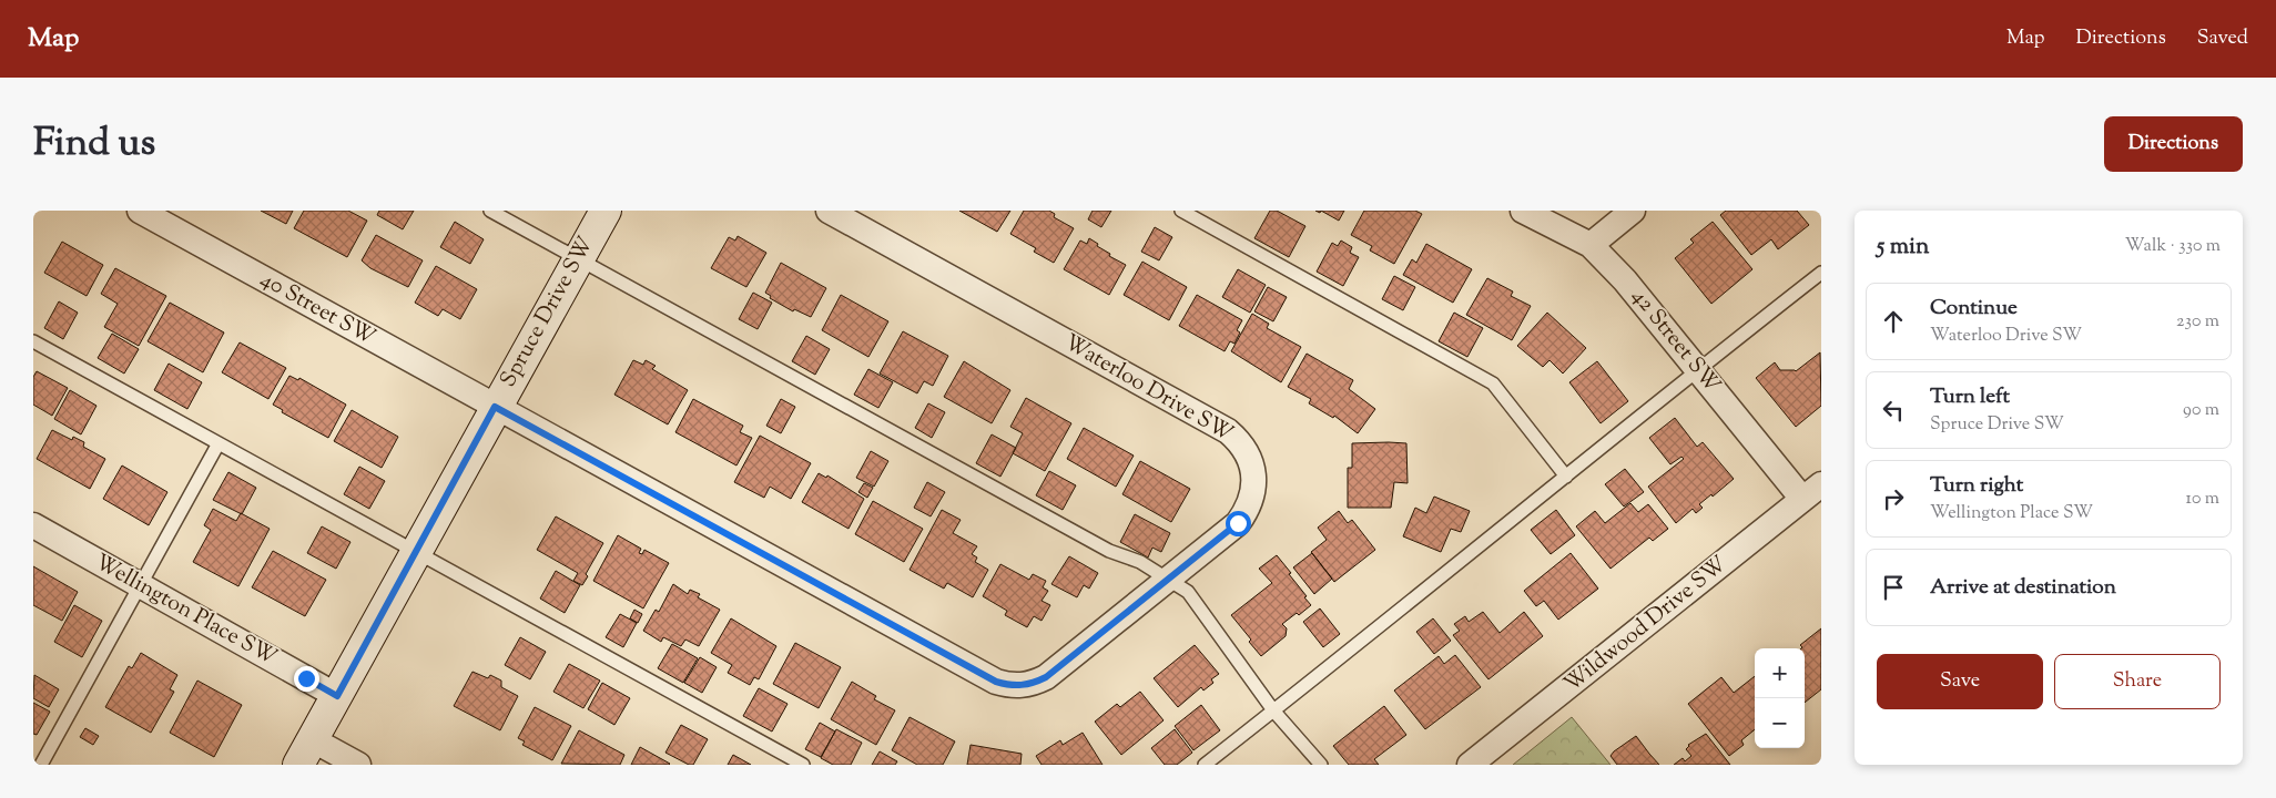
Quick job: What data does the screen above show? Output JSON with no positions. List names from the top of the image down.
{
  "streets": {
    "street": [
      "40 Street SW",
      "Spruce Drive SW",
      "42 Street SW",
      "Waterloo Drive SW",
      "Wellington Place SW",
      "Wildwood Drive SW"
    ]
  },
  "crossings": [
    ["40 Street SW", "Spruce Drive SW"],
    ["40 Street SW", "Waterloo Drive SW"],
    ["Spruce Drive SW", "Waterloo Drive SW"],
    ["Spruce Drive SW", "Wellington Place SW"],
    ["42 Street SW", "Wildwood Drive SW"]
  ],
  "page": {
    "header": "Map",
    "nav": ["Map", "Directions", "Saved"],
    "title": "Find us",
    "buttons": [
      "Directions",
      ["Save", "Share"]
    ],
    "heading": ["5 min", "Walk · 330 m"],
    "list": [
      ["Continue", "Waterloo Drive SW", "230 m"],
      ["Turn left", "Spruce Drive SW", "90 m"],
      ["Turn right", "Wellington Place SW", "10 m"],
      "Arrive at destination"
    ],
    "map_buttons": ["+", "−"]
  }
}
